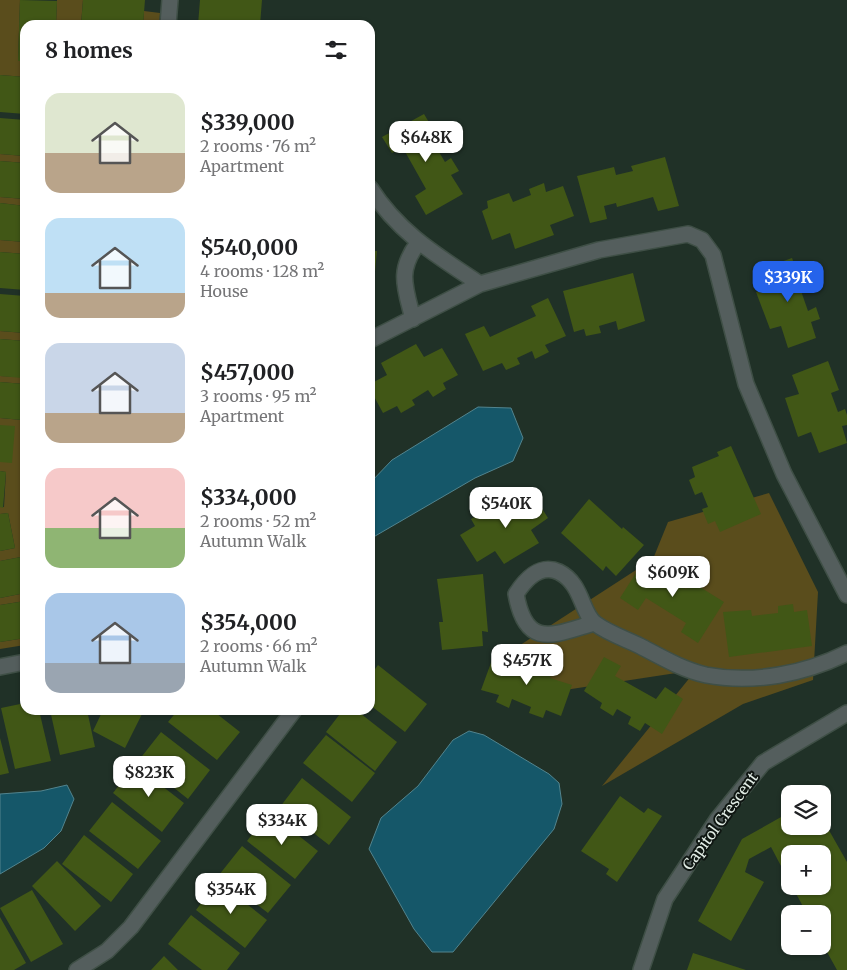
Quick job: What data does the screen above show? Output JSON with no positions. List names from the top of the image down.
{
  "streets": {
    "street": ["Capitol Crescent"]
  },
  "page": {
    "heading": "8 homes",
    "list": [
      {
        "name": "$339,000",
        "note": "2 rooms · 76 m² · Apartment"
      },
      {
        "name": "$540,000",
        "note": "4 rooms · 128 m² · House"
      },
      {
        "name": "$457,000",
        "note": "3 rooms · 95 m² · Apartment"
      },
      {
        "name": "$334,000",
        "note": "2 rooms · 52 m² · Autumn Walk"
      },
      {
        "name": "$354,000",
        "note": "2 rooms · 66 m² · Autumn Walk"
      }
    ],
    "price": [
      "$648K",
      "$339K",
      "$540K",
      "$609K",
      "$457K",
      "$823K",
      "$334K",
      "$354K"
    ],
    "map_buttons": ["+", "−"]
  }
}
